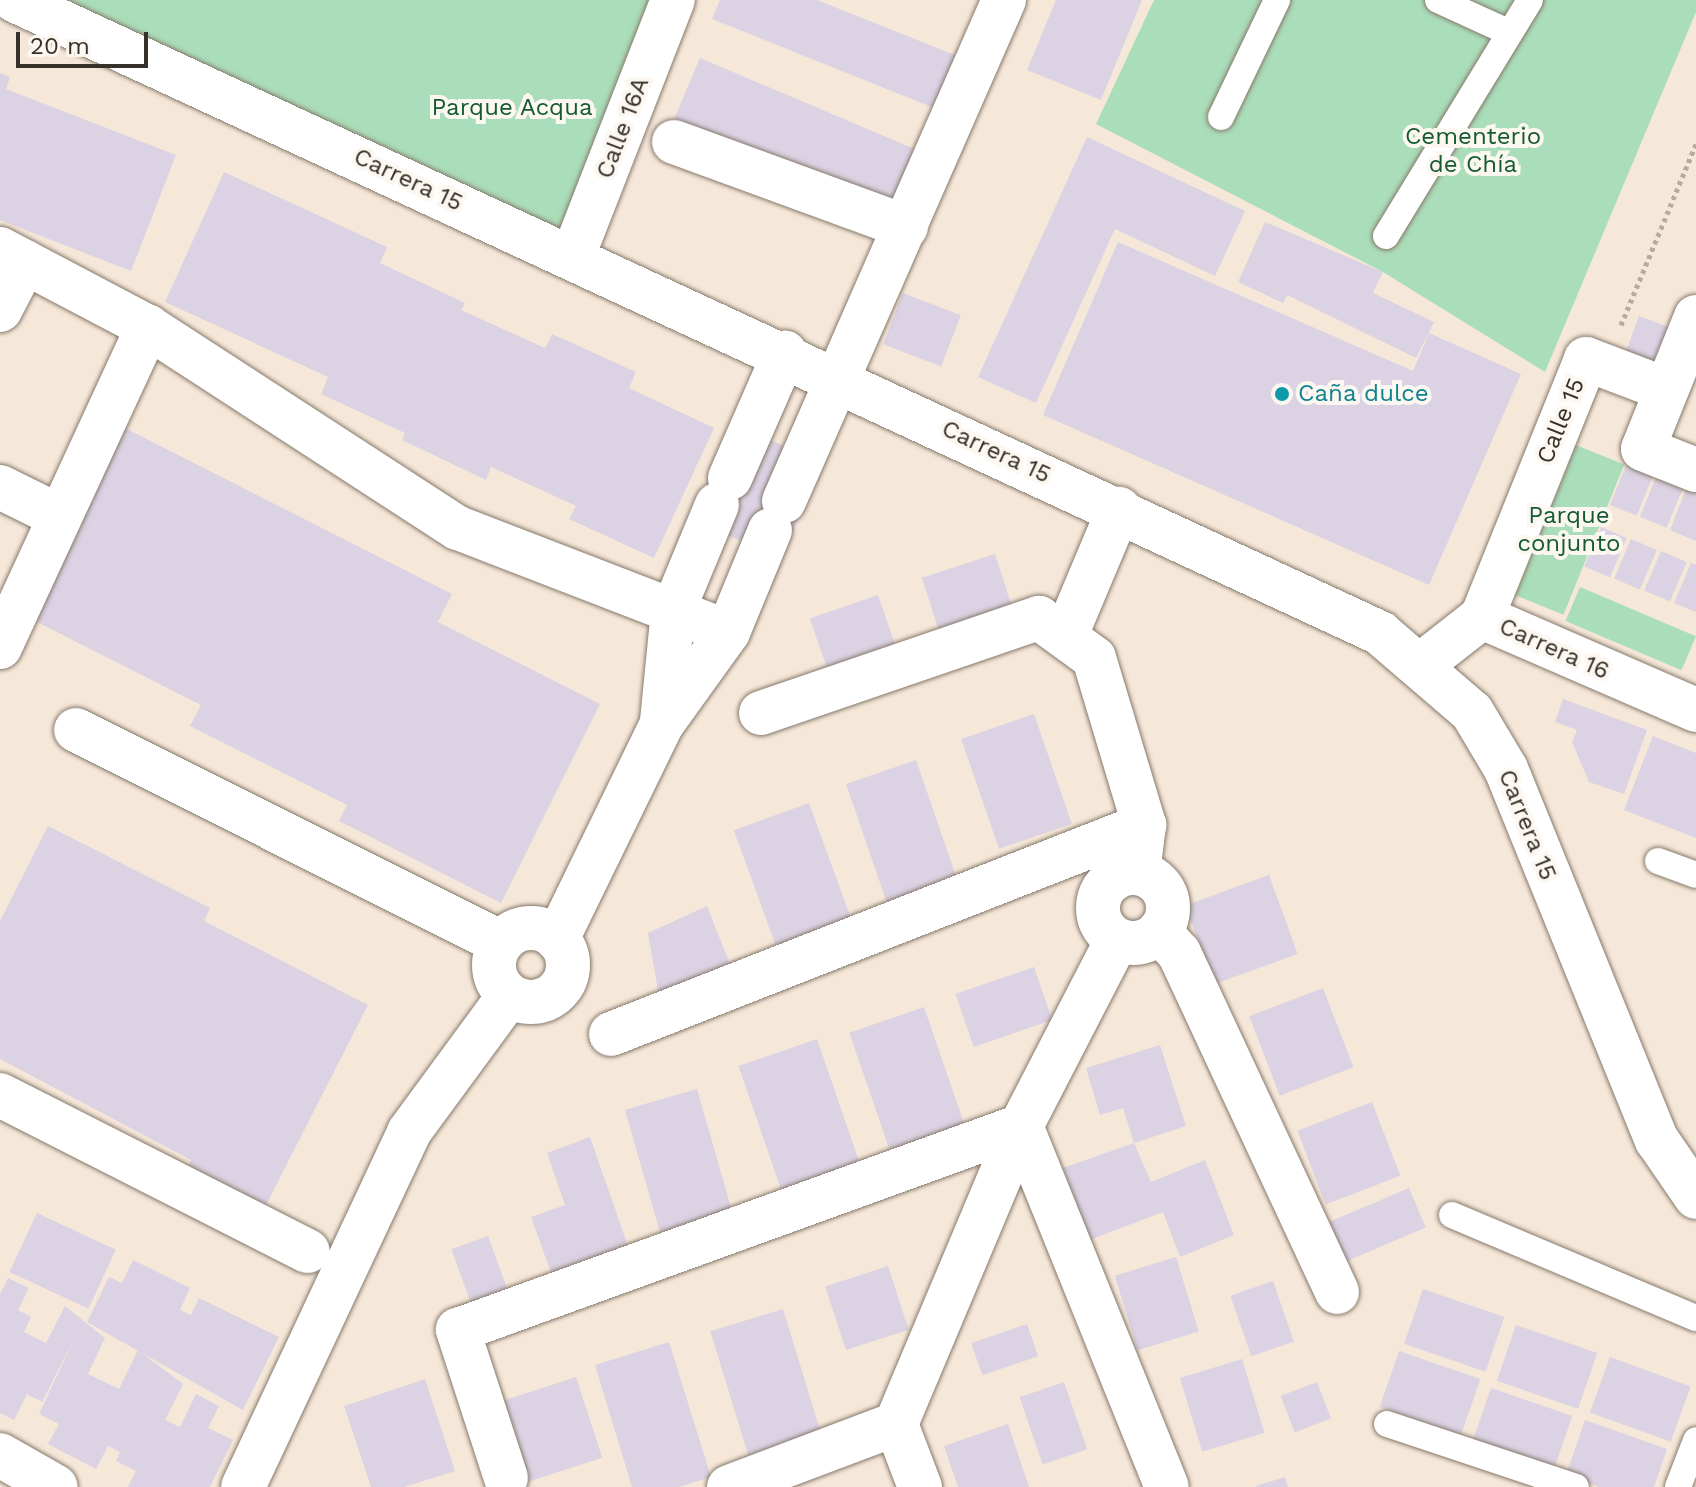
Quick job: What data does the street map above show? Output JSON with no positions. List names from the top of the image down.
{
  "streets": {
    "street": [
      "Calle 16A",
      "Carrera 15",
      "Calle 15",
      "Carrera 16"
    ]
  },
  "crossings": [
    ["Calle 16A", "Carrera 15"],
    ["Carrera 15", "Carrera 16"],
    ["Calle 15", "Carrera 16"]
  ],
  "parks": ["Parque Acqua", "Cementerio de Chía", "Parque conjunto"],
  "places": ["Caña dulce"],
  "scale_bar": "20 m"
}
